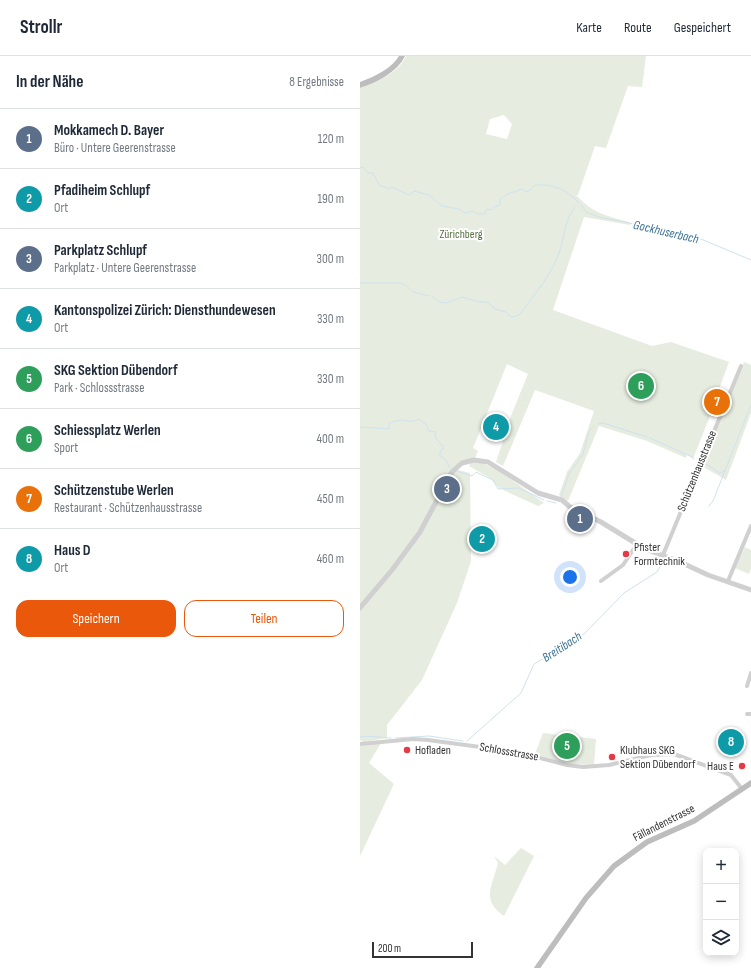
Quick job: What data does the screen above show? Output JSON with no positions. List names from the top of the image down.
{
  "streets": {
    "main road": ["Fällandenstrasse"],
    "street": ["Schützenhausstrasse", "Schlossstrasse"]
  },
  "crossings": [
    ["Schlossstrasse", "Fällandenstrasse"]
  ],
  "water": ["Gockhuserbach", "Breitibach"],
  "parks": ["Zürichberg"],
  "places": [
    "Pfister Formtechnik",
    "Hofladen",
    "Klubhaus SKG Sektion Dübendorf",
    "Haus E"
  ],
  "scale_bar": "200 m",
  "page": {
    "header": "Strollr",
    "nav": ["Karte", "Route", "Gespeichert"],
    "heading": ["In der Nähe", "8 Ergebnisse"],
    "list": [
      {
        "mark": "1",
        "name": "Mokkamech D. Bayer",
        "note": "Büro · Untere Geerenstrasse",
        "value": "120 m"
      },
      {
        "mark": "2",
        "name": "Pfadiheim Schlupf",
        "note": "Ort",
        "value": "190 m"
      },
      {
        "mark": "3",
        "name": "Parkplatz Schlupf",
        "note": "Parkplatz · Untere Geerenstrasse",
        "value": "300 m"
      },
      {
        "mark": "4",
        "name": "Kantonspolizei Zürich: Diensthundewesen",
        "note": "Ort",
        "value": "330 m"
      },
      {
        "mark": "5",
        "name": "SKG Sektion Dübendorf",
        "note": "Park · Schlossstrasse",
        "value": "330 m"
      },
      {
        "mark": "6",
        "name": "Schiessplatz Werlen",
        "note": "Sport",
        "value": "400 m"
      },
      {
        "mark": "7",
        "name": "Schützenstube Werlen",
        "note": "Restaurant · Schützenhausstrasse",
        "value": "450 m"
      },
      {
        "mark": "8",
        "name": "Haus D",
        "note": "Ort",
        "value": "460 m"
      }
    ],
    "pins": [
      "6",
      "7",
      "4",
      "3",
      "1",
      "2",
      "8",
      "5"
    ],
    "buttons": ["Speichern", "Teilen"],
    "map_buttons": ["+", "−"],
    "scale": "200 m"
  }
}
